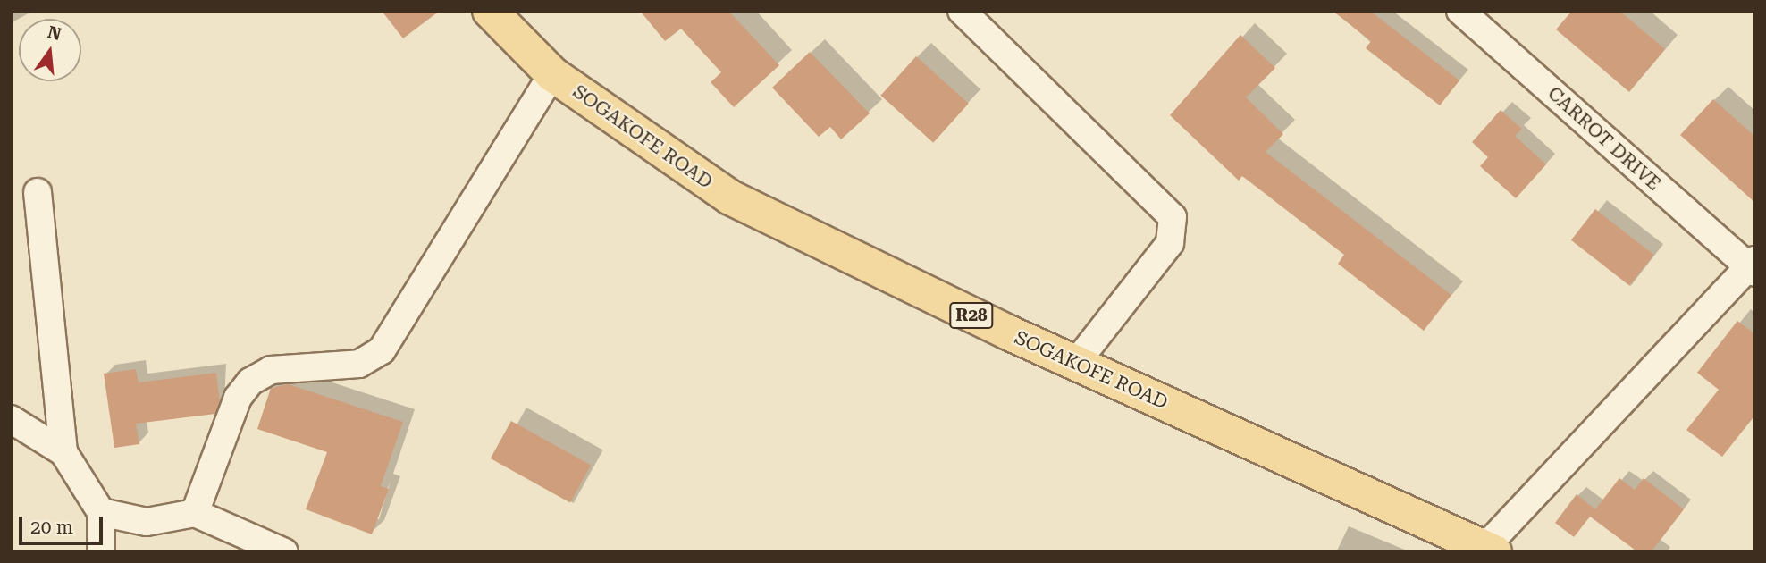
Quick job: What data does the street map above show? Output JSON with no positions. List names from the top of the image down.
{
  "streets": {
    "main road": ["SOGAKOFE ROAD", "R28"],
    "street": ["CARROT DRIVE"]
  },
  "scale_bar": "20 m",
  "north": "top"
}
